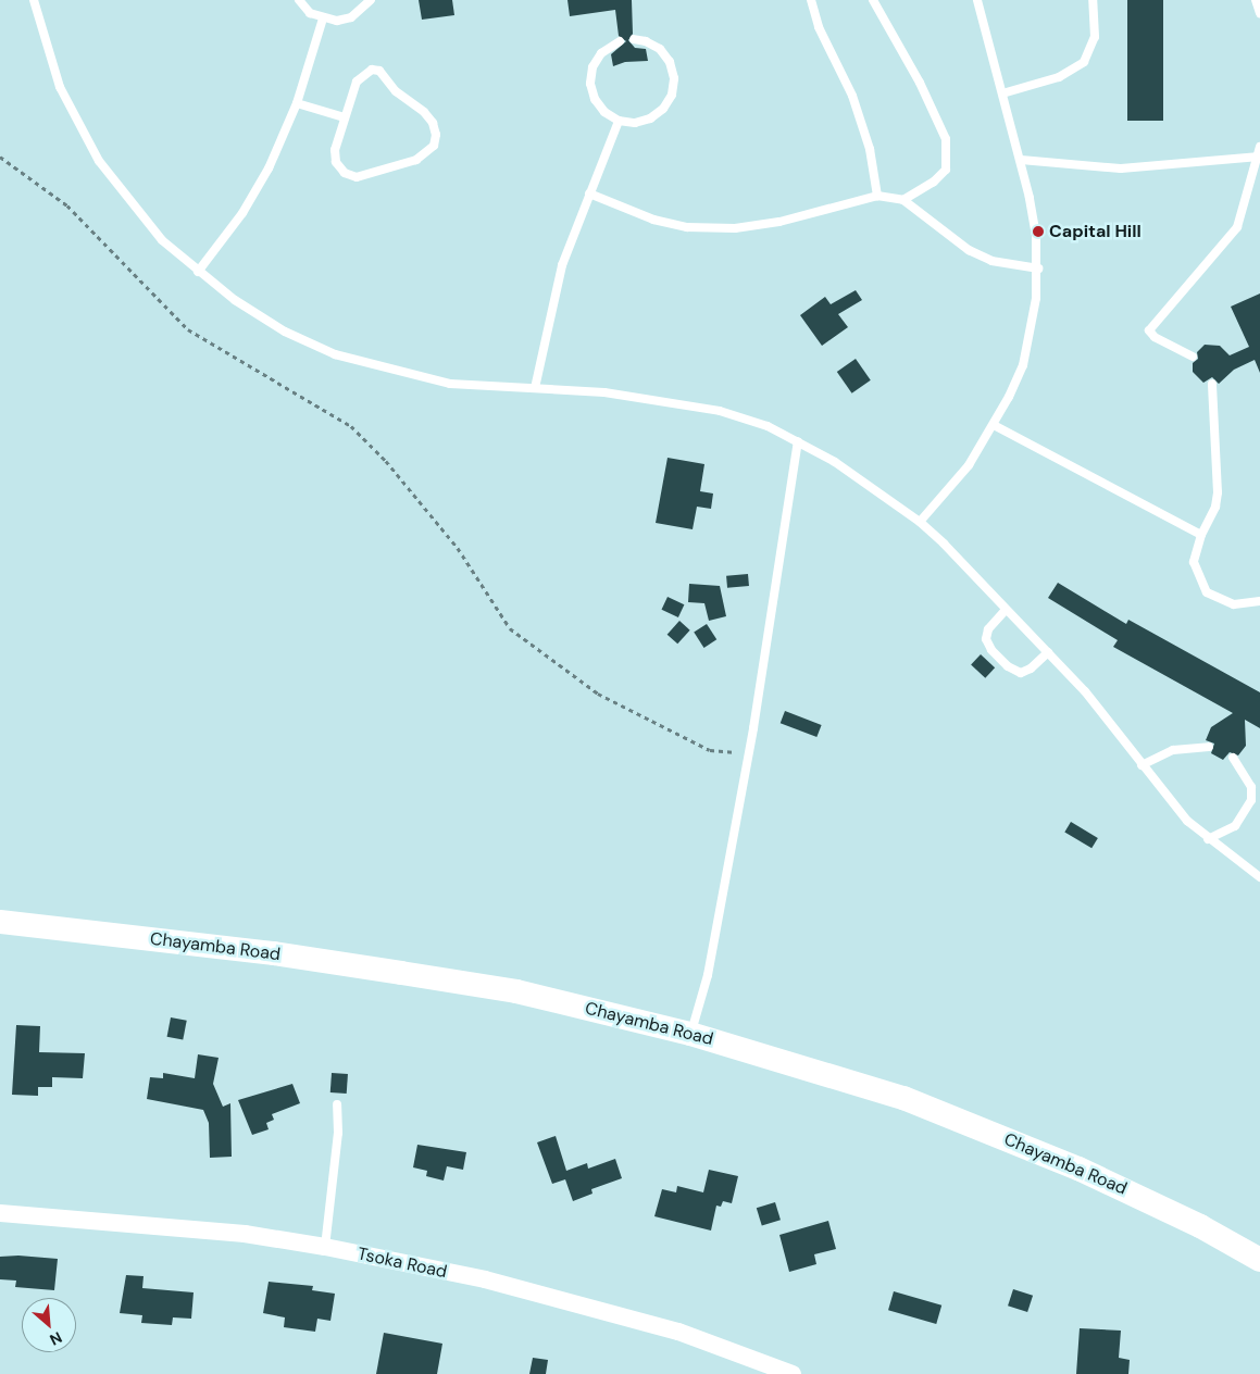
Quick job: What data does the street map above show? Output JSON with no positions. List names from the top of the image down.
{
  "streets": {
    "main road": ["Chayamba Road"],
    "street": ["Tsoka Road"]
  },
  "places": ["Capital Hill"],
  "north": "bottom right"
}
